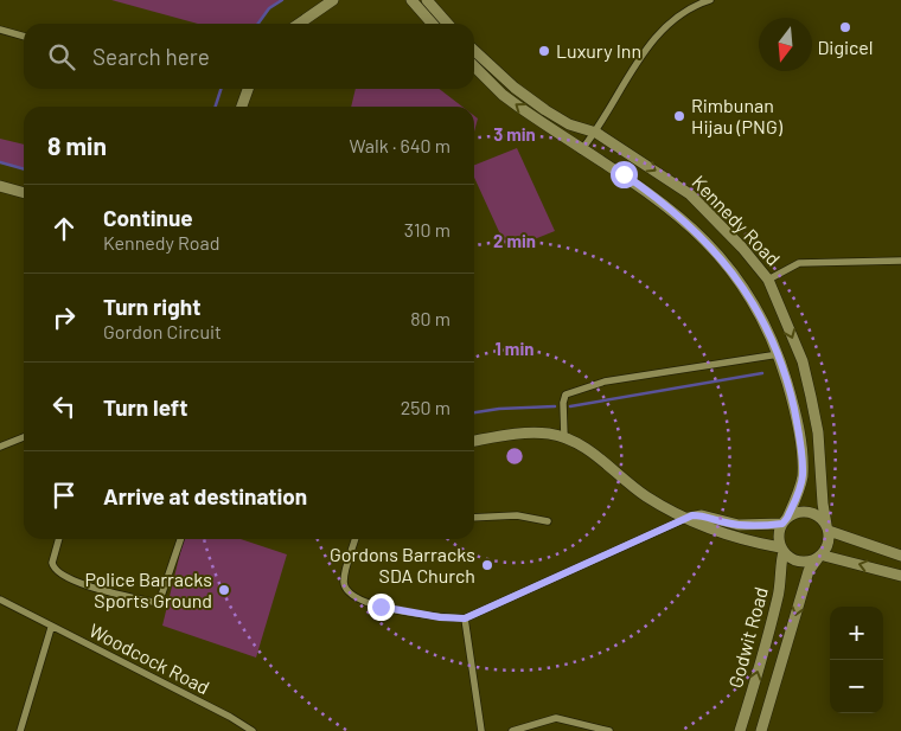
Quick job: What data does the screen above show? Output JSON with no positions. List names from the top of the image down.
{
  "streets": {
    "main road": ["Kennedy Road", "Godwit Road"],
    "street": ["Woodcock Road"]
  },
  "crossings": [
    ["Kennedy Road", "Godwit Road"]
  ],
  "places": [
    "Digicel",
    "Luxury Inn",
    "Rimbunan Hijau (PNG)",
    "Gordons Barracks SDA Church",
    "Police Barracks Sports Ground"
  ],
  "north": "bottom",
  "page": {
    "search": "Search here",
    "heading": ["8 min", "Walk · 640 m"],
    "list": [
      ["Continue", "Kennedy Road", "310 m"],
      ["Turn right", "Gordon Circuit", "80 m"],
      ["Turn left", "250 m"],
      "Arrive at destination"
    ],
    "map_buttons": ["+", "−"]
  },
  "rings": ["3 min", "2 min", "1 min"]
}
